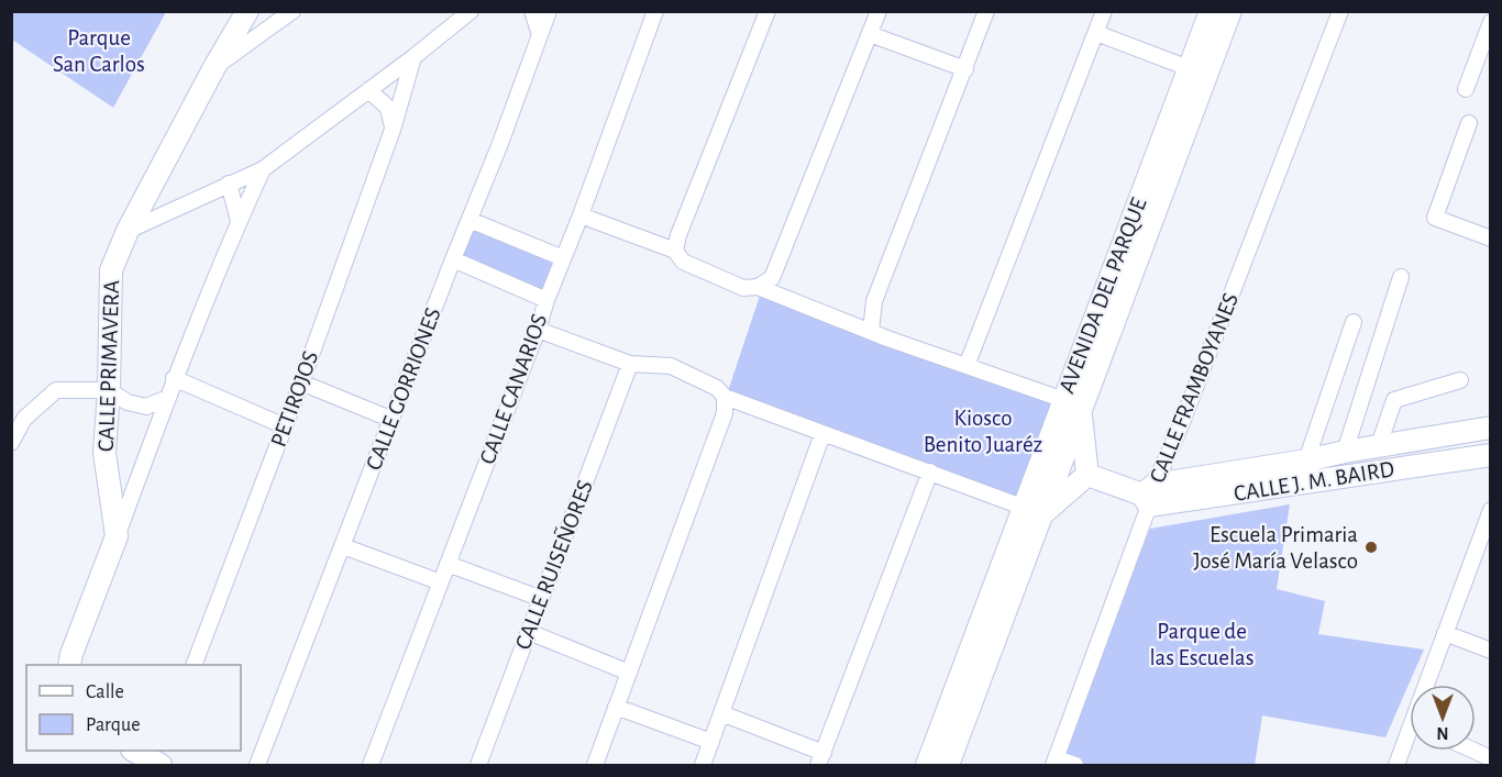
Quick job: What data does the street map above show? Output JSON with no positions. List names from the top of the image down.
{
  "streets": {
    "street": [
      "AVENIDA DEL PARQUE",
      "CALLE PRIMAVERA",
      "CALLE FRAMBOYANES",
      "CALLE GORRIONES",
      "CALLE CANARIOS",
      "PETIROJOS",
      "CALLE J. M. BAIRD",
      "CALLE RUISEÑORES"
    ]
  },
  "crossings": [
    ["CALLE FRAMBOYANES", "CALLE J. M. BAIRD"]
  ],
  "parks": ["Parque San Carlos", "Kiosco Benito Juaréz", "Parque de las Escuelas"],
  "places": ["Escuela Primaria José María Velasco"],
  "legend": ["Calle", "Parque"],
  "north": "bottom"
}
